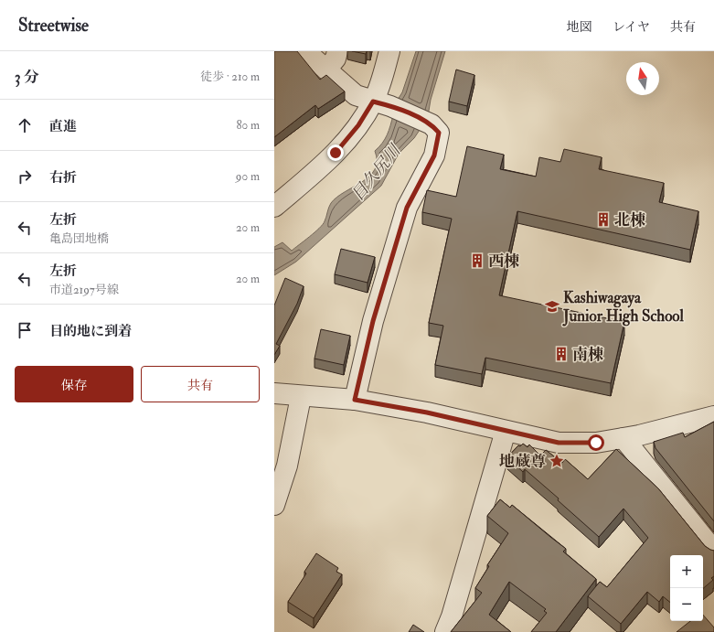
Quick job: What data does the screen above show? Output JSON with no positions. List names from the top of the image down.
{
  "water": ["目久尻川"],
  "places": {
    "building": ["北棟", "西棟", "南棟"],
    "school or university": ["Kashiwagaya Junior High School"],
    "place": ["地蔵尊"]
  },
  "north": "top",
  "page": {
    "header": "Streetwise",
    "nav": ["地図", "レイヤ", "共有"],
    "heading": ["3 分", "徒歩 · 210 m"],
    "list": [
      ["直進", "80 m"],
      ["右折", "90 m"],
      ["左折", "亀島団地橋", "20 m"],
      ["左折", "市道2197号線", "20 m"],
      "目的地に到着"
    ],
    "buttons": ["保存", "共有"],
    "map_buttons": ["+", "−"]
  }
}
